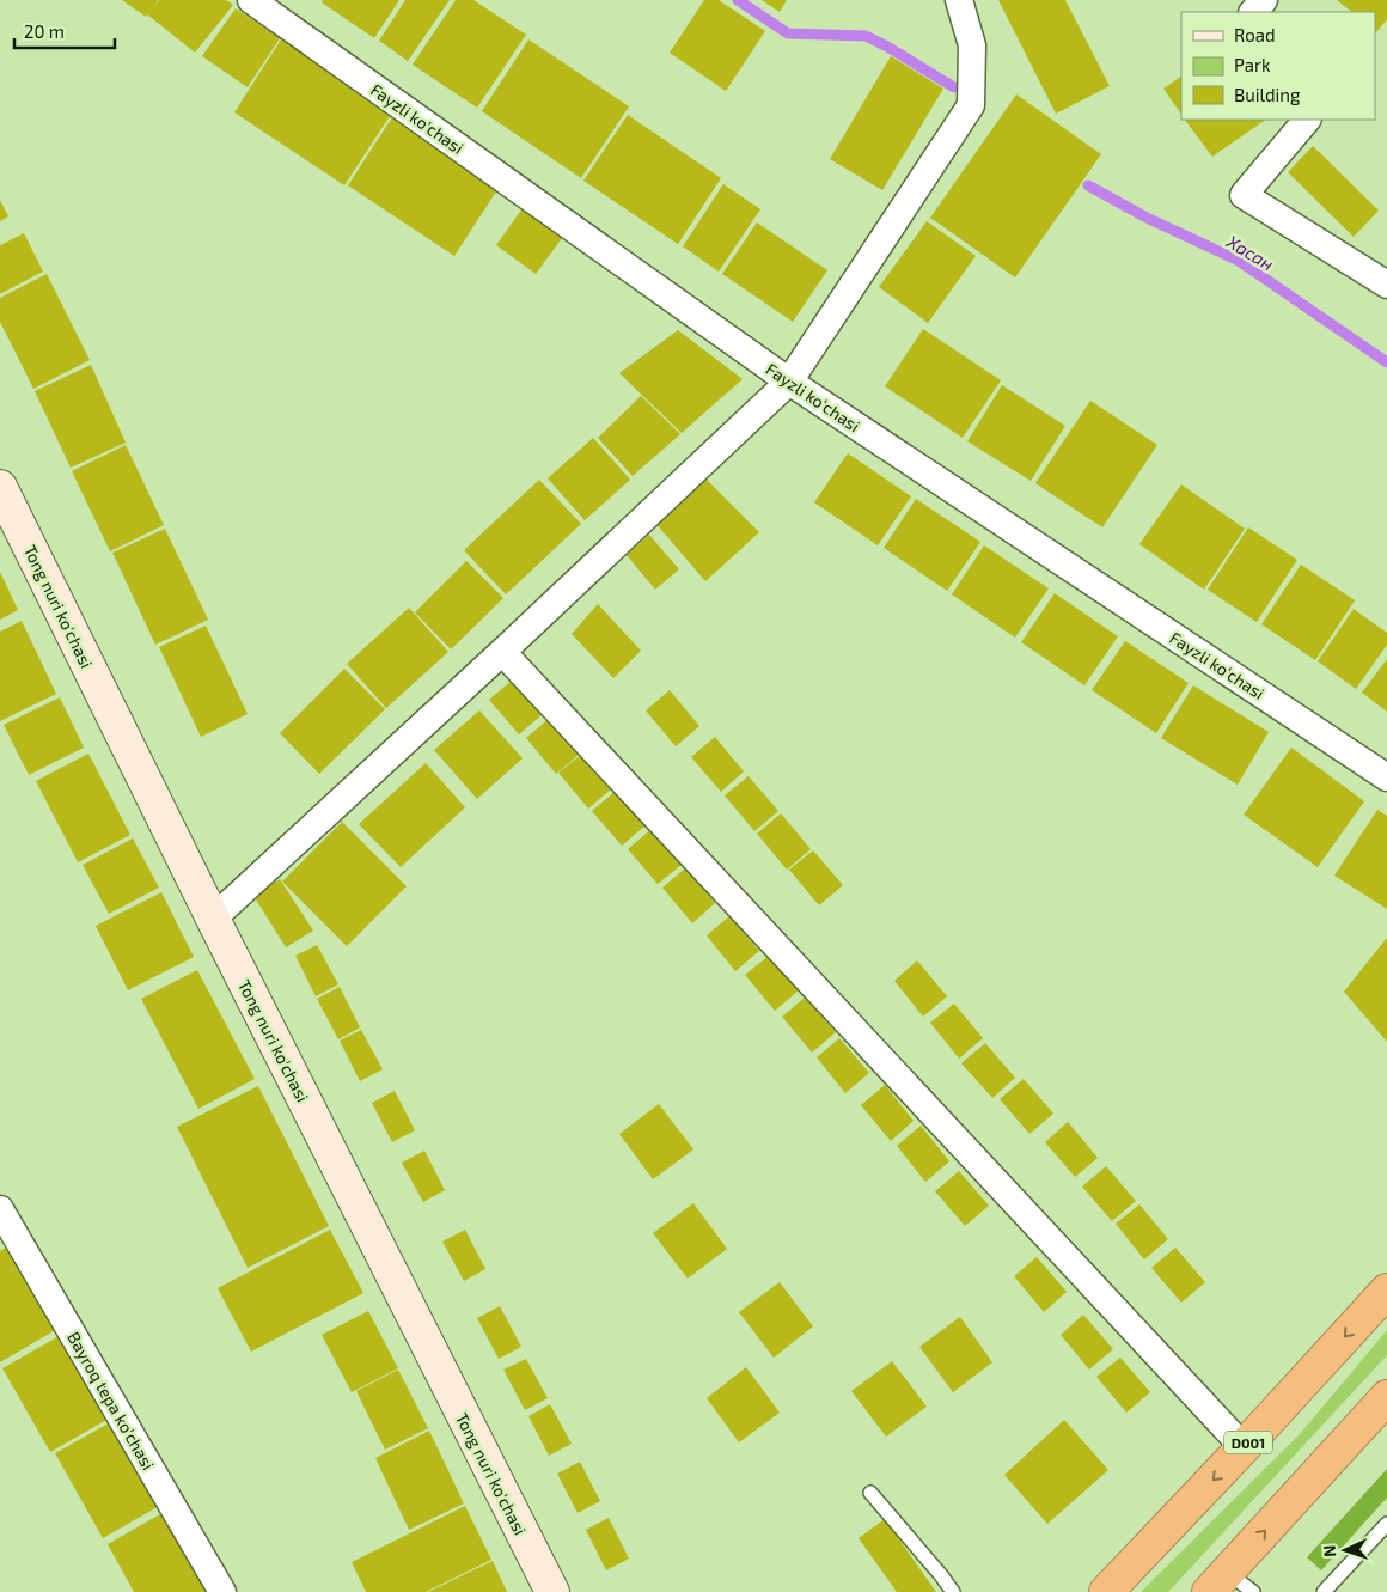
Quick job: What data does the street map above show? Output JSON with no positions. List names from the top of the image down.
{
  "streets": {
    "highway": ["D001"],
    "street": ["Fayzli ko'chasi", "Tong nuri ko'chasi", "Bayroq tepa ko'chasi"]
  },
  "water": ["Хасан"],
  "legend": ["Road", "Park", "Building"],
  "scale_bar": "20 m",
  "north": "left"
}
